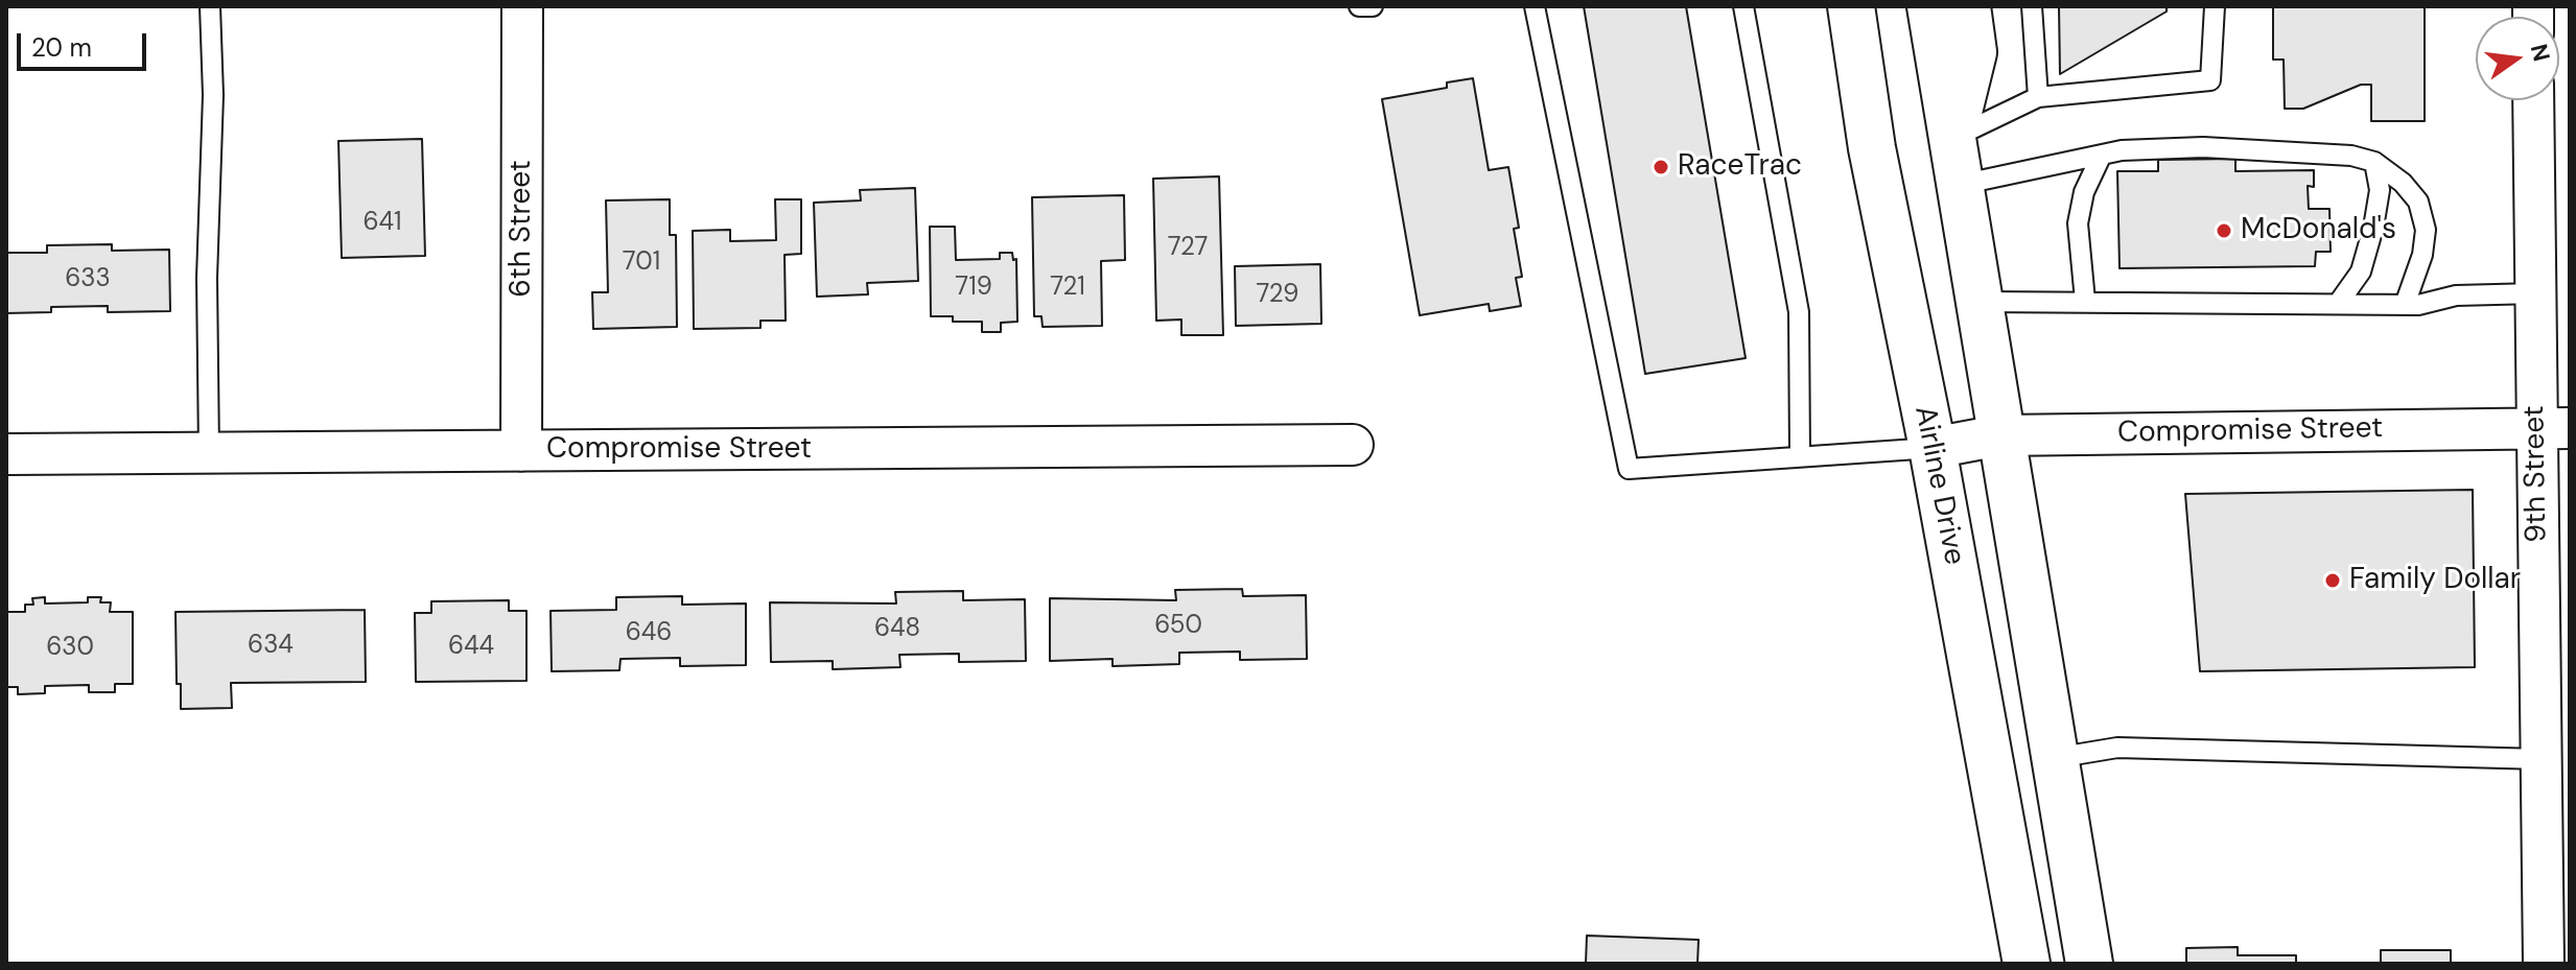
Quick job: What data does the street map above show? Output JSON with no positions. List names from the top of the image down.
{
  "streets": {
    "highway": ["Airline Drive"],
    "street": ["6th Street", "Compromise Street", "9th Street"]
  },
  "crossings": [
    ["6th Street", "Compromise Street"],
    ["Compromise Street", "9th Street"],
    ["Compromise Street", "Airline Drive"]
  ],
  "places": ["RaceTrac", "McDonald's", "Family Dollar"],
  "house_numbers": [
    "641",
    "727",
    "701",
    "633",
    "719",
    "721",
    "729",
    "650",
    "648",
    "646",
    "634",
    "644",
    "630"
  ],
  "scale_bar": "20 m",
  "north": "right"
}
